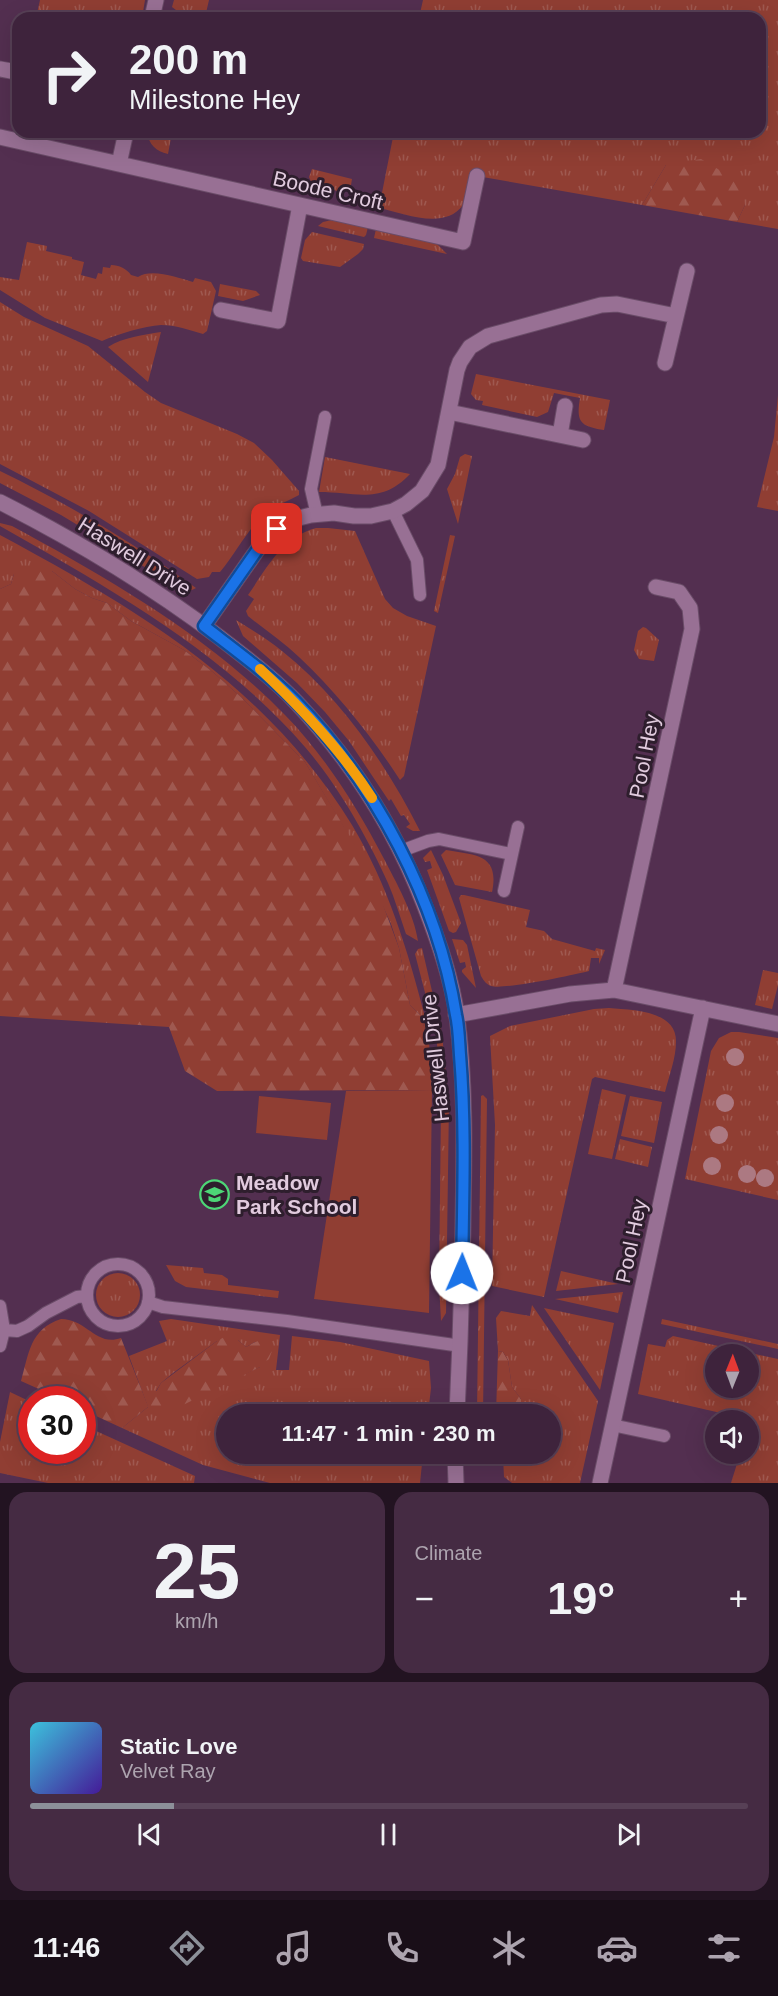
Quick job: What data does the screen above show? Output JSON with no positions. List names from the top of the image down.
{
  "streets": {
    "street": ["Boode Croft", "Haswell Drive", "Pool Hey"]
  },
  "places": {
    "school or university": ["Meadow Park School"]
  },
  "north": "top",
  "page": {
    "turn": ["200 m", "Milestone Hey"],
    "limit": "30",
    "trip": "11:47 · 1 min · 230 m",
    "tile": [
      ["25", "km/h"],
      "Climate"
    ],
    "heat": ["−", "19°", "+"],
    "song": ["Static Love", "Velvet Ray"],
    "tabs": "11:46"
  }
}
